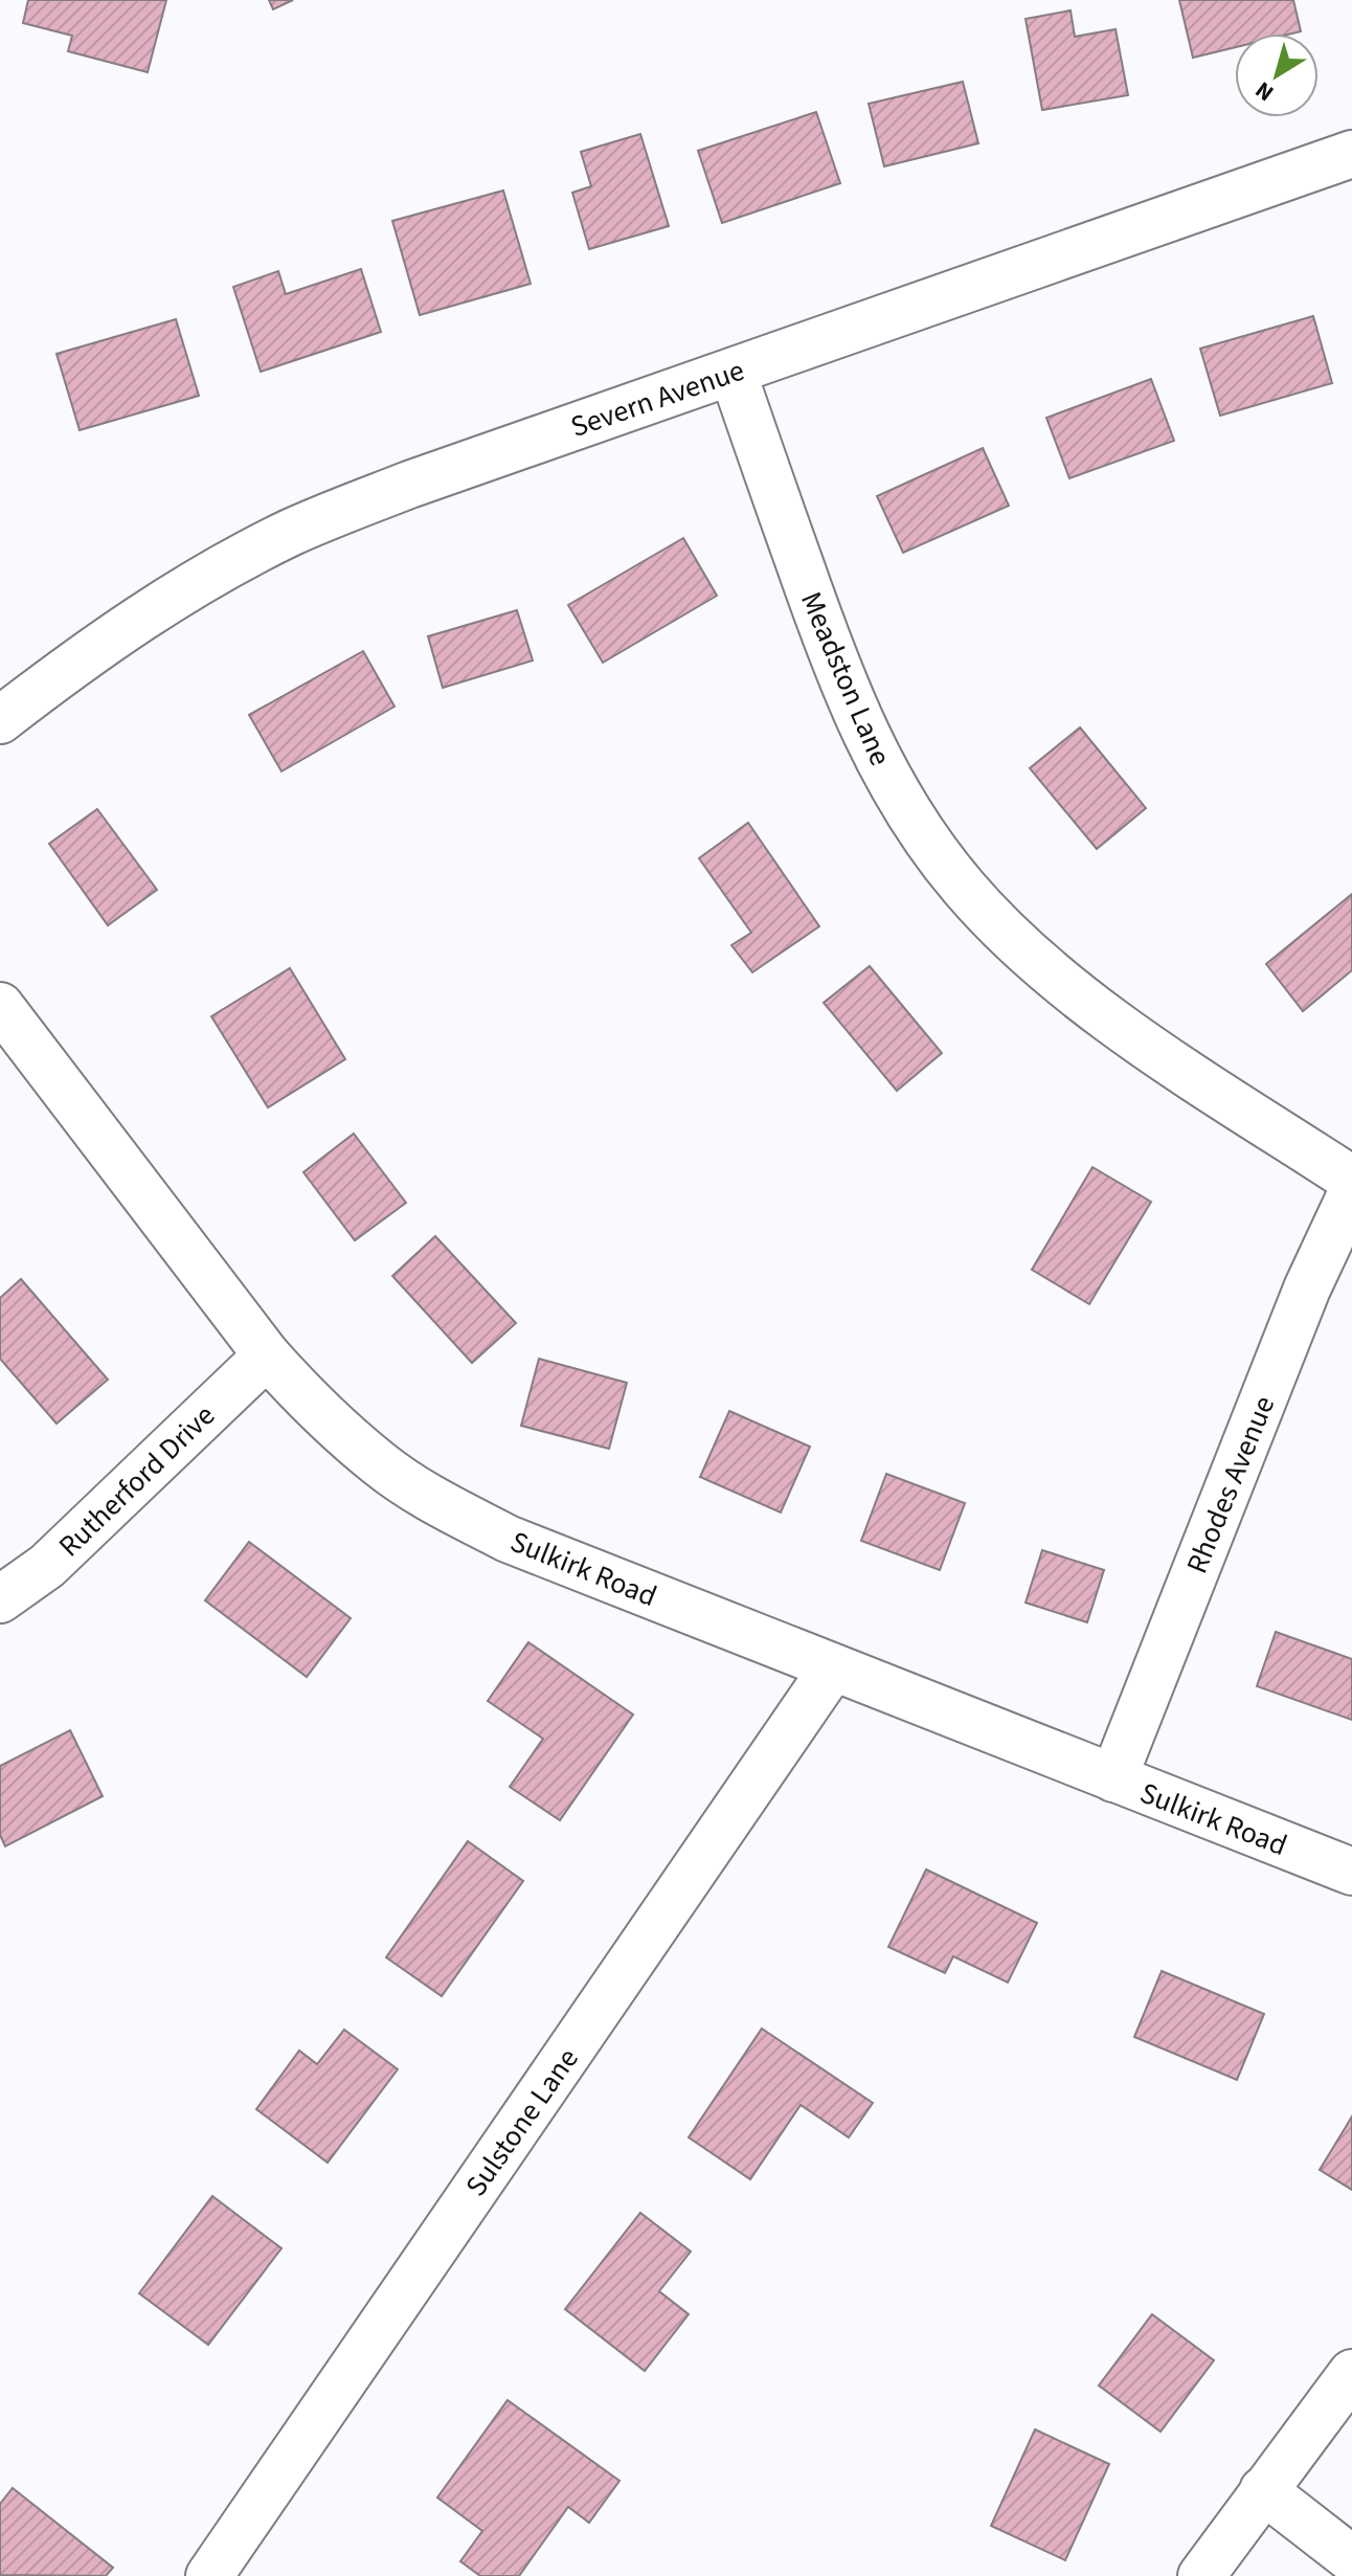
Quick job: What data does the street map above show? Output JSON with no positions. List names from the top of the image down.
{
  "streets": {
    "street": [
      "Severn Avenue",
      "Meadston Lane",
      "Rutherford Drive",
      "Rhodes Avenue",
      "Sulkirk Road",
      "Sulstone Lane"
    ]
  },
  "crossings": [
    ["Severn Avenue", "Meadston Lane"],
    ["Rutherford Drive", "Sulkirk Road"],
    ["Rhodes Avenue", "Sulkirk Road"],
    ["Sulkirk Road", "Sulstone Lane"]
  ],
  "north": "bottom left"
}
